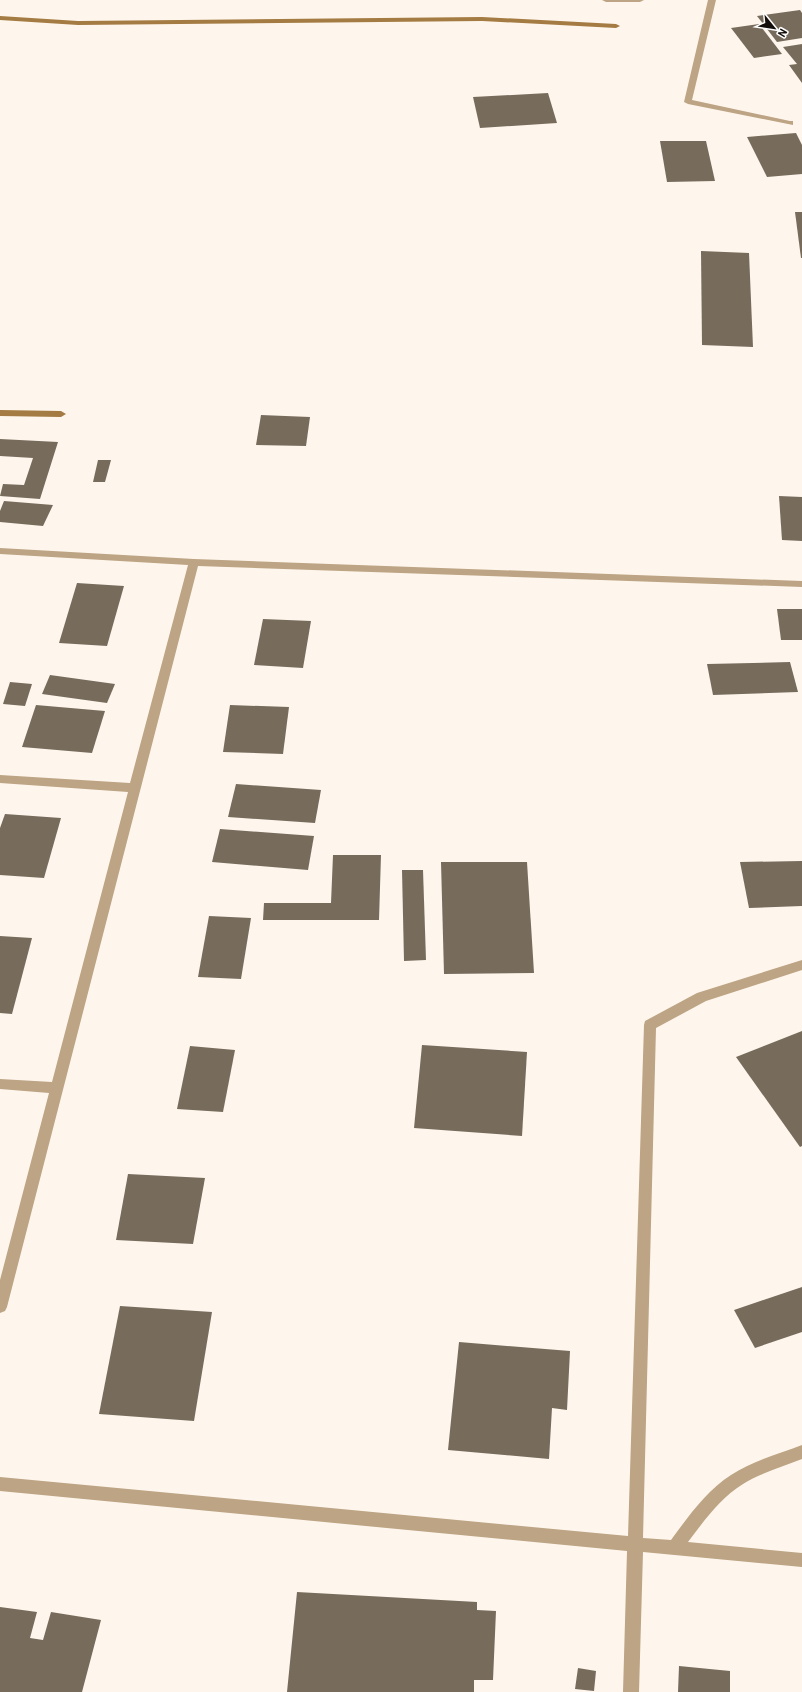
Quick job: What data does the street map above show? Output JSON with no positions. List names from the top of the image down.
{
  "north": "bottom right"
}
